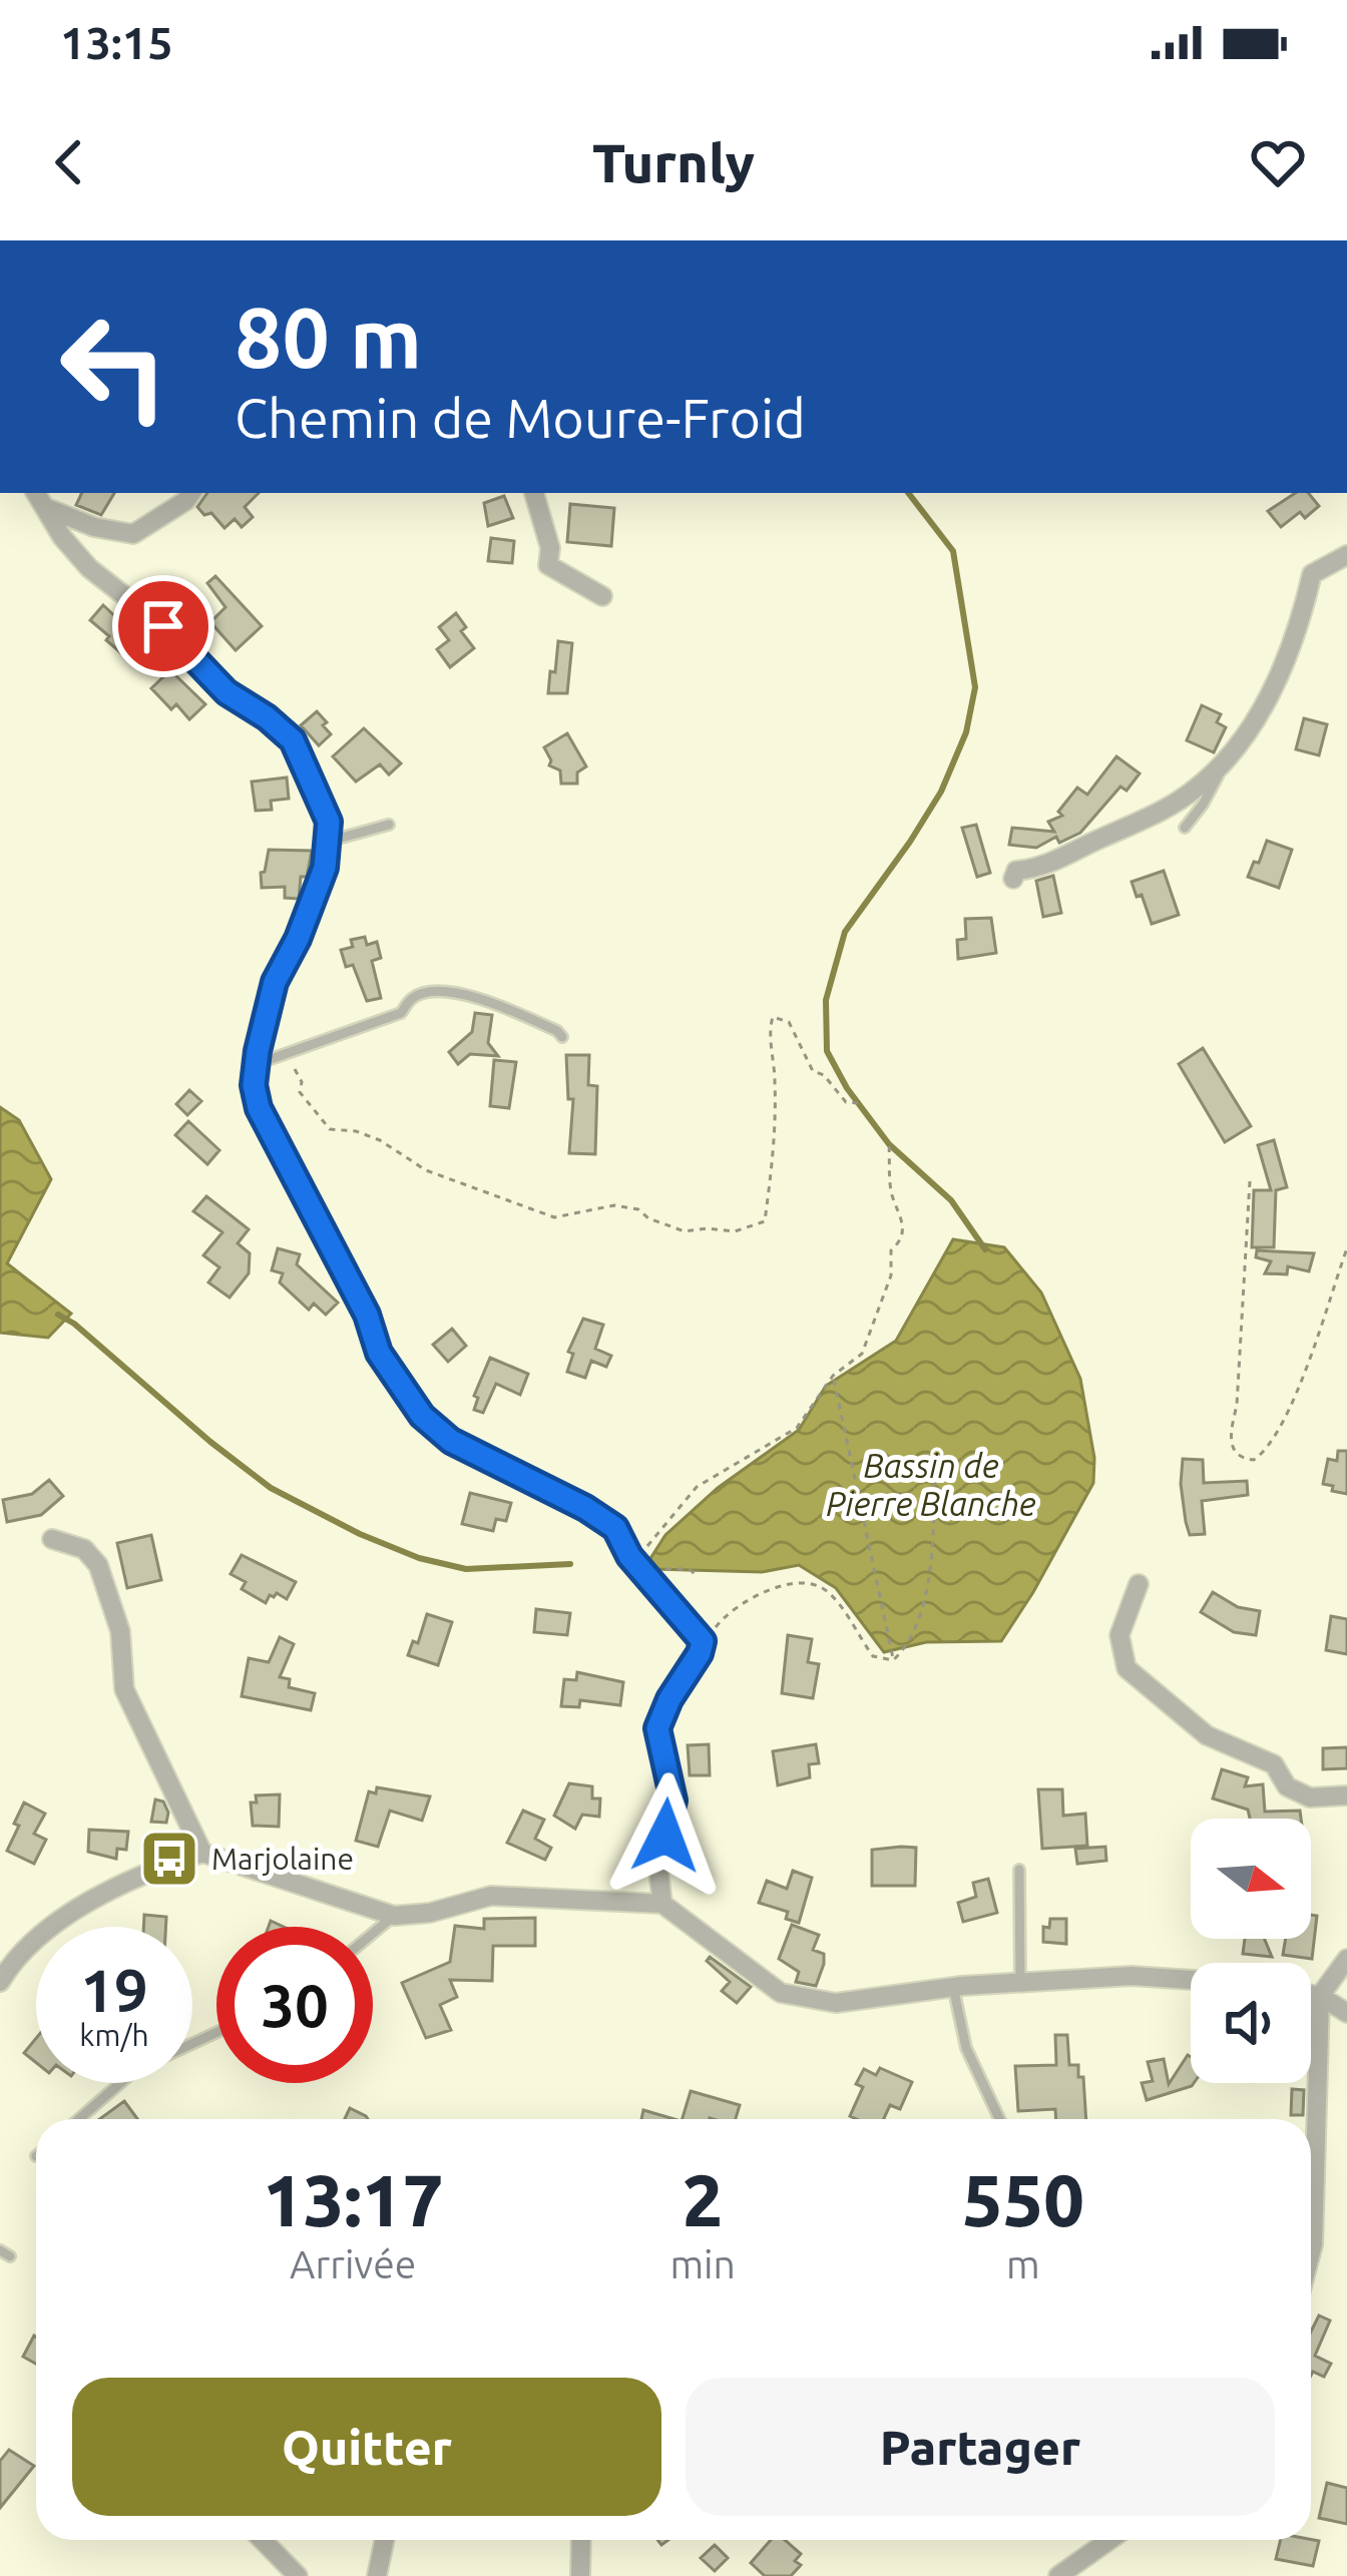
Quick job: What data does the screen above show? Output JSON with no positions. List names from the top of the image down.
{
  "water": ["Bassin de Pierre Blanche"],
  "places": {
    "bus stop": ["Marjolaine"]
  },
  "north": "right",
  "page": {
    "status": "13:15",
    "header": "Turnly",
    "turn": ["80 m", "Chemin de Moure-Froid"],
    "speed": "19 km/h",
    "limit": "30",
    "eta": [
      "13:17",
      "Arrivée",
      "2",
      "min",
      "550",
      "m"
    ],
    "buttons": ["Quitter", "Partager"]
  }
}
